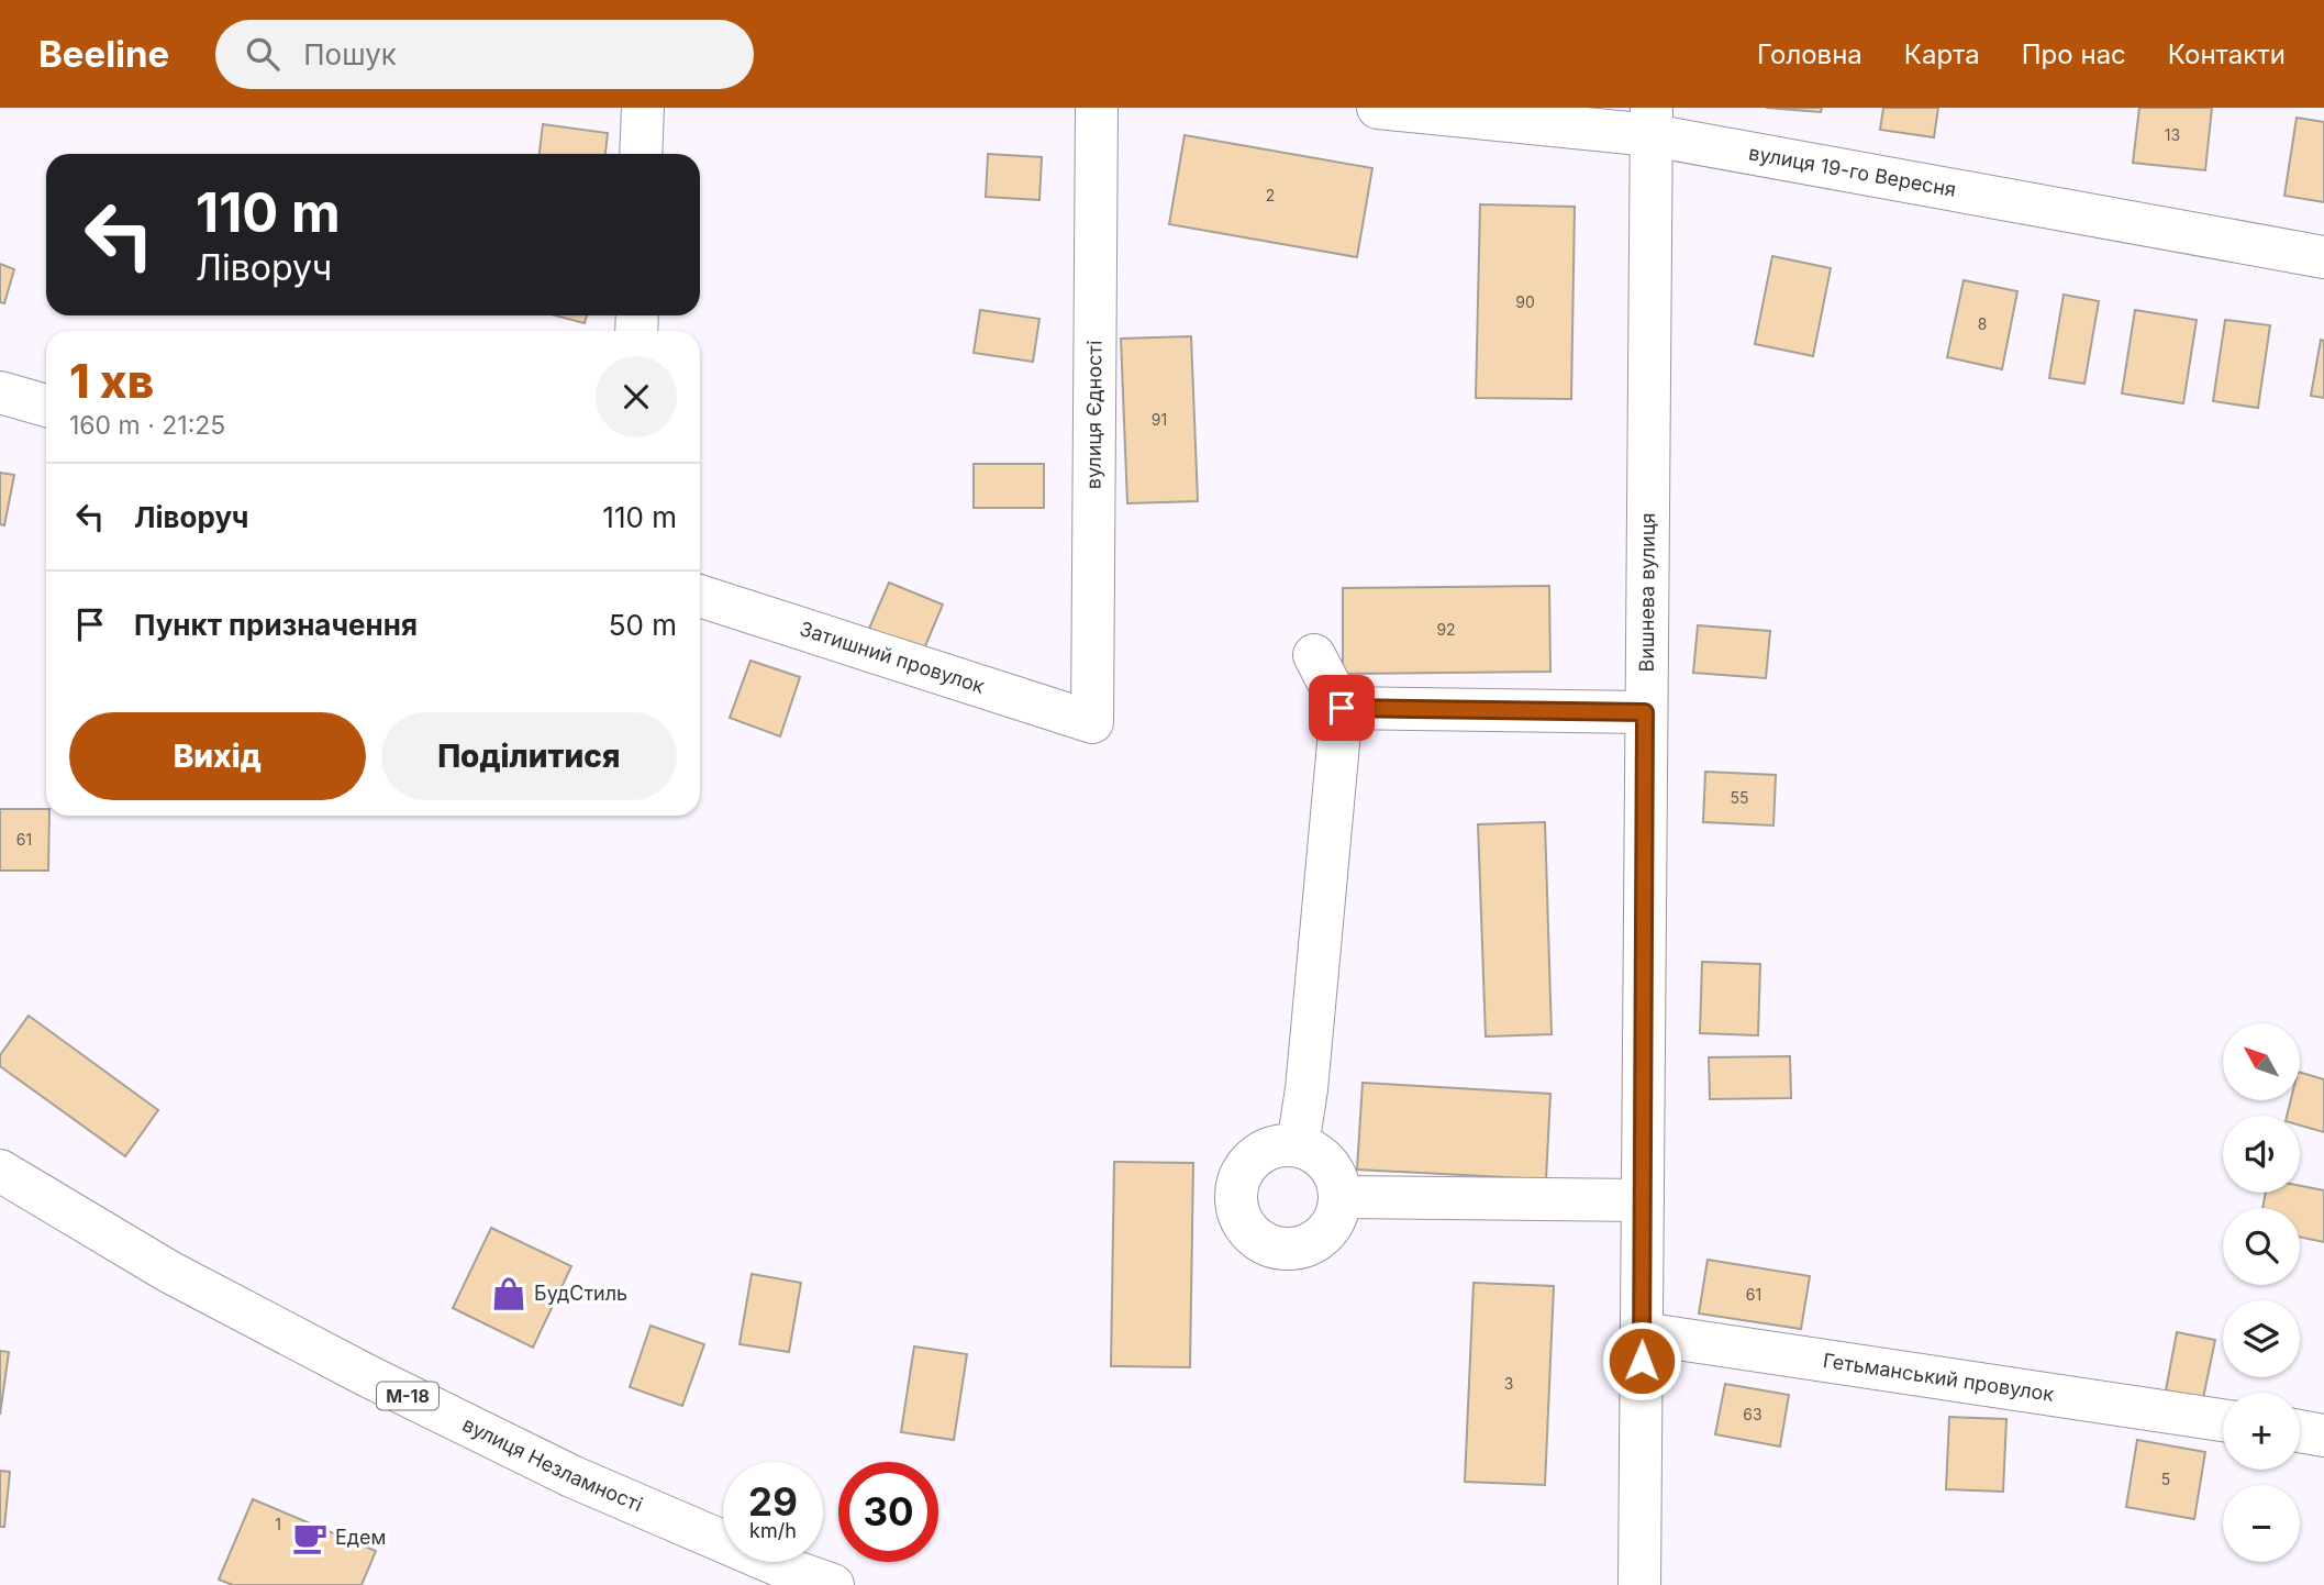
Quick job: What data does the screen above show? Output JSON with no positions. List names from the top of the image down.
{
  "streets": {
    "main road": [
      "вулиця 19-го Вересня",
      "вулиця Єдності",
      "Вишнева вулиця",
      "Затишний провулок",
      "Гетьманський провулок",
      "М-18",
      "вулиця Незламності"
    ]
  },
  "crossings": [
    ["вулиця 19-го Вересня", "Вишнева вулиця"],
    ["вулиця Єдності", "Затишний провулок"],
    ["Вишнева вулиця", "Гетьманський провулок"]
  ],
  "places": {
    "shop": ["БудСтиль"],
    "cafe": ["Едем"]
  },
  "house_numbers": [
    "13",
    "2",
    "90",
    "8",
    "91",
    "92",
    "55",
    "61",
    "61",
    "3",
    "63",
    "5",
    "1"
  ],
  "north": "top left",
  "page": {
    "header": "Beeline",
    "search": "Пошук",
    "nav": [
      "Головна",
      "Карта",
      "Про нас",
      "Контакти"
    ],
    "turn": ["110 m", "Ліворуч"],
    "heading": ["1 хв", "160 m · 21:25"],
    "list": [
      {
        "name": "Ліворуч",
        "value": "110 m"
      },
      {
        "name": "Пункт призначення",
        "value": "50 m"
      }
    ],
    "buttons": ["Вихід", "Поділитися"],
    "map_buttons": ["+", "−"],
    "speed": "29 km/h",
    "limit": "30"
  }
}
